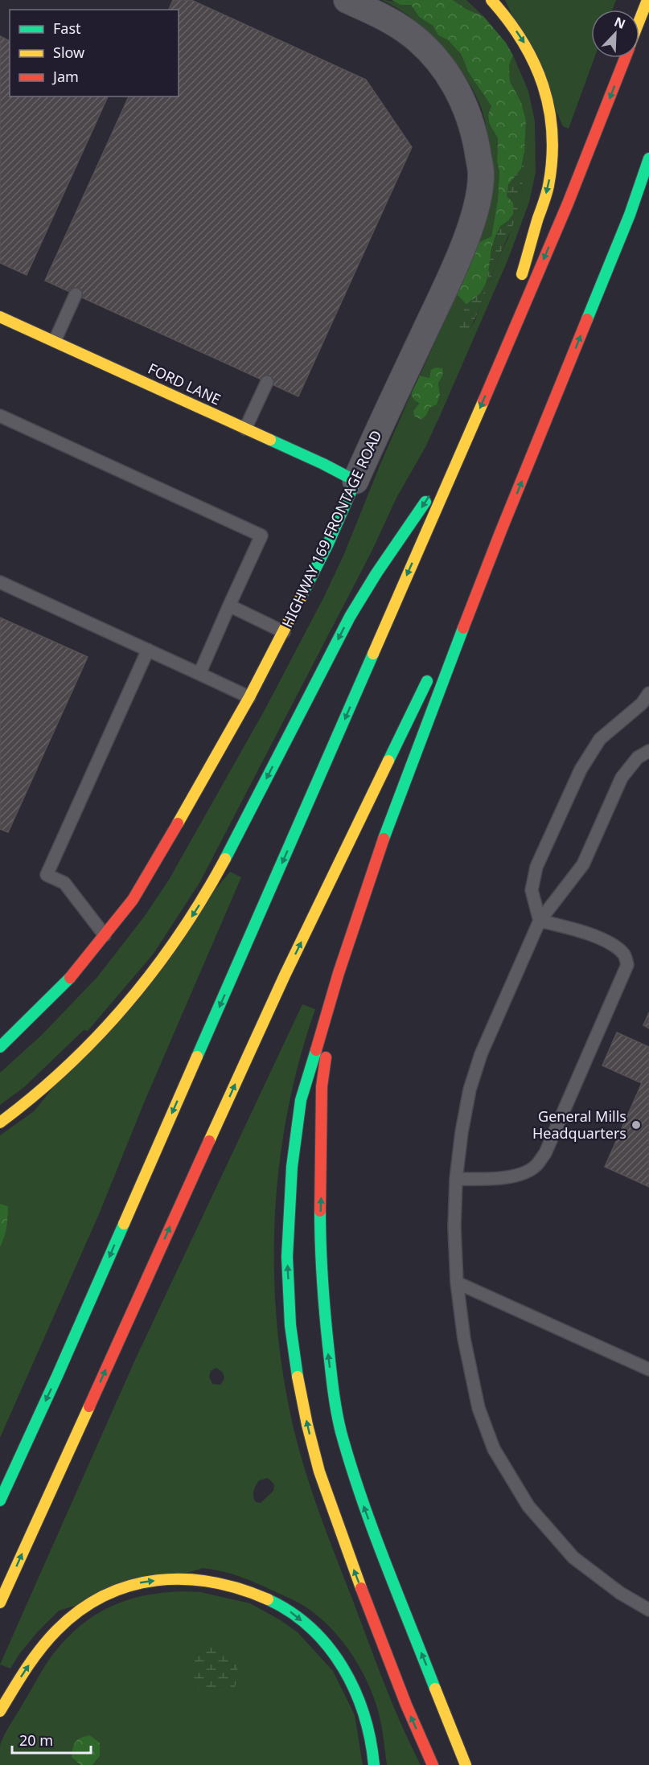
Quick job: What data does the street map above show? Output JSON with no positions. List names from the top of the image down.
{
  "streets": {
    "main road": ["FORD LANE", "HIGHWAY 169 FRONTAGE ROAD"]
  },
  "crossings": [
    ["FORD LANE", "HIGHWAY 169 FRONTAGE ROAD"]
  ],
  "places": ["General Mills Headquarters"],
  "legend": ["Fast", "Slow", "Jam"],
  "scale_bar": "20 m",
  "north": "top right"
}
